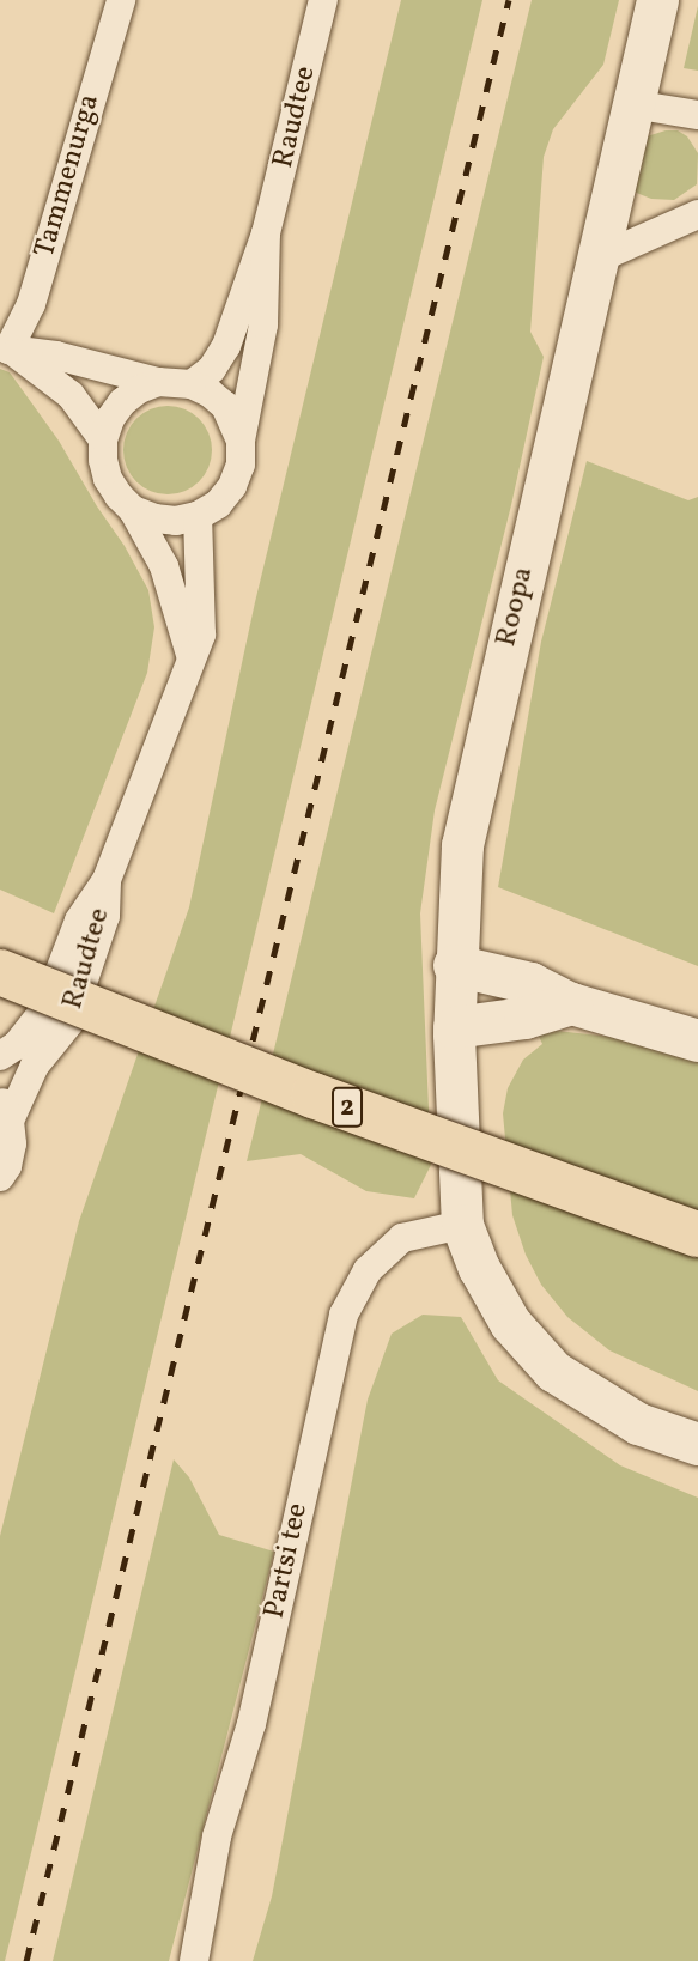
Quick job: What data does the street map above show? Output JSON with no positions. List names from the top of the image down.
{
  "streets": {
    "highway": ["2"],
    "street": [
      "Raudtee",
      "Tammenurga",
      "Roopa",
      "Partsi tee"
    ]
  },
  "crossings": [
    ["Roopa", "Partsi tee"]
  ]
}
